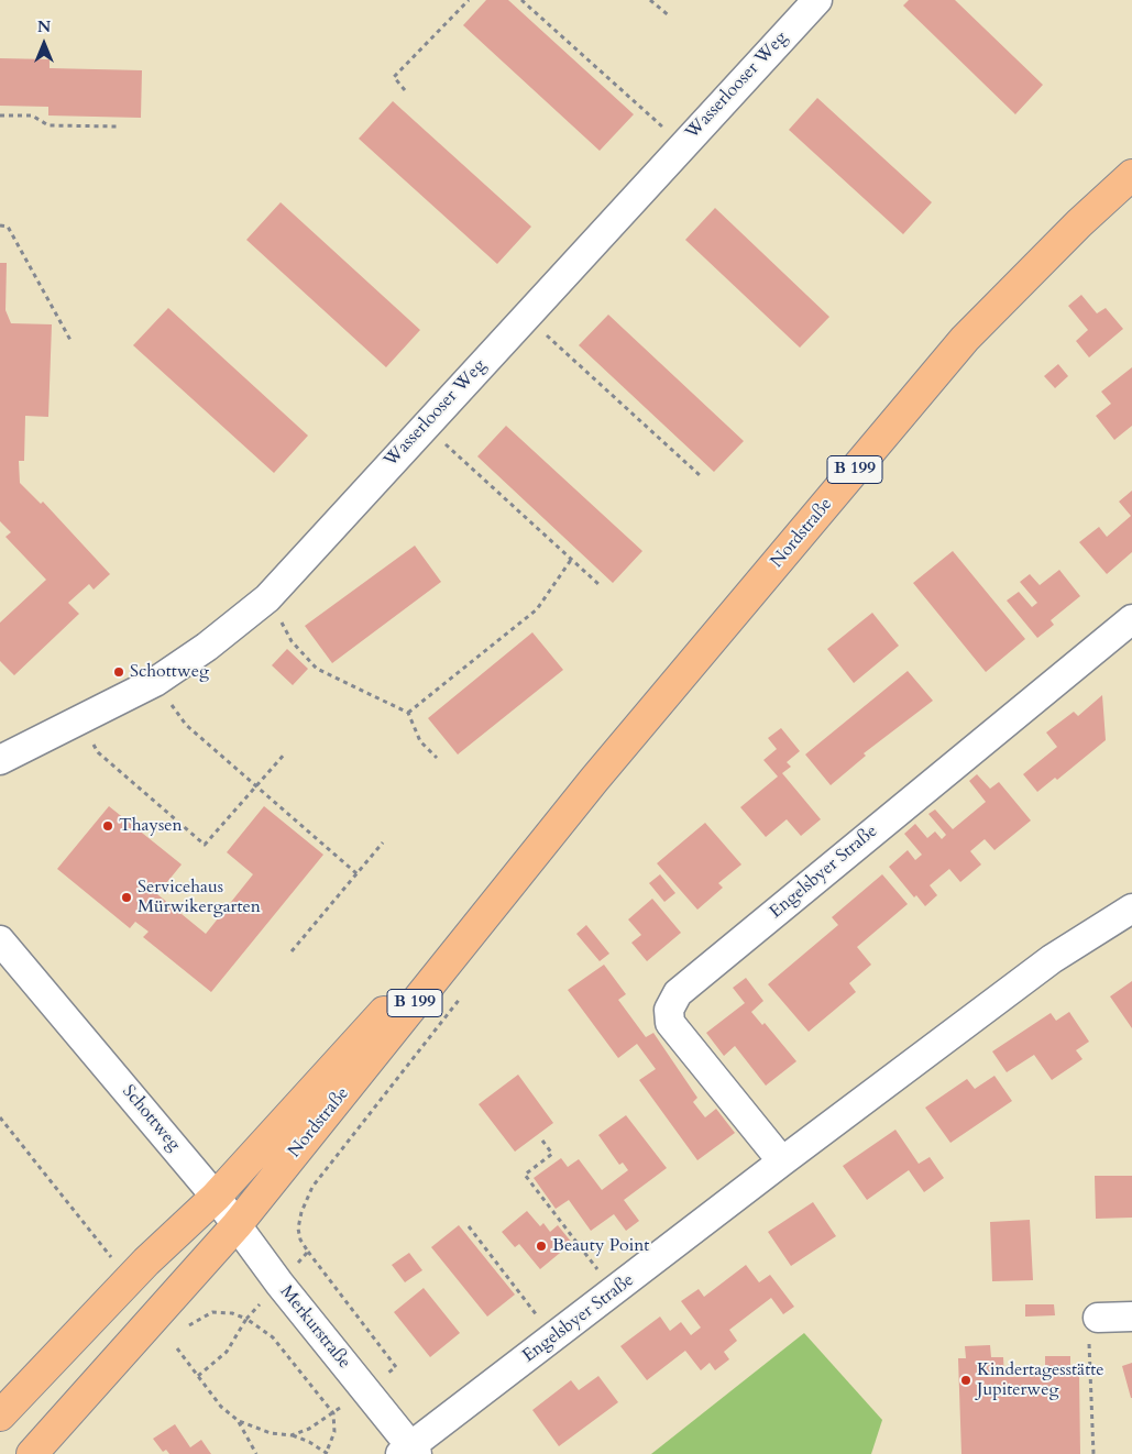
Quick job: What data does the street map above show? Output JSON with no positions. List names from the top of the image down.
{
  "streets": {
    "main road": ["B 199", "Nordstraße"],
    "street": [
      "Wasserlooser Weg",
      "Engelsbyer Straße",
      "Schottweg",
      "Merkurstraße"
    ]
  },
  "crossings": [
    ["Nordstraße", "Schottweg"],
    ["Nordstraße", "Merkurstraße"],
    ["Engelsbyer Straße", "Merkurstraße"],
    ["Schottweg", "Merkurstraße"]
  ],
  "places": [
    "Schottweg",
    "Thaysen",
    "Servicehaus Mürwikergarten",
    "Beauty Point",
    "Kindertagesstätte Jupiterweg"
  ],
  "north": "top"
}
